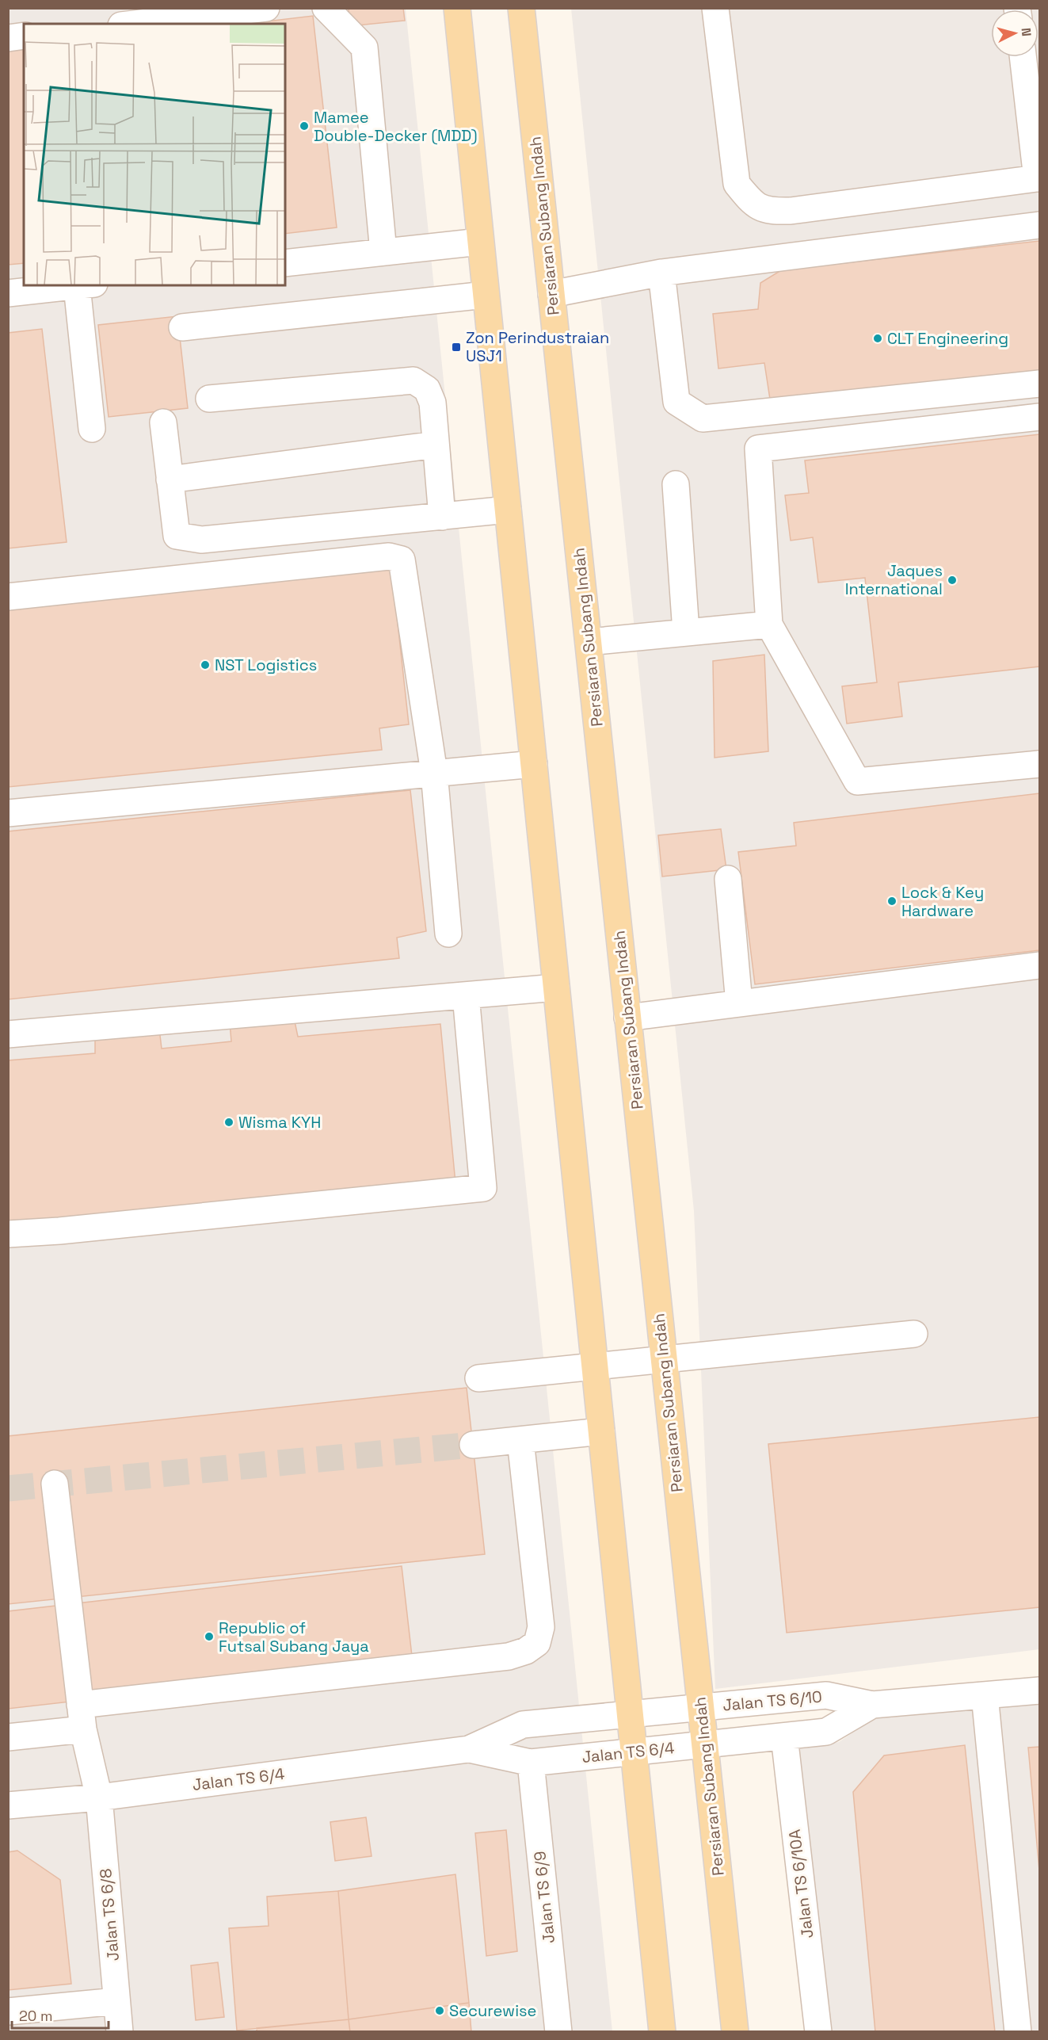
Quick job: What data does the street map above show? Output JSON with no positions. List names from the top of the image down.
{
  "streets": {
    "main road": ["Persiaran Subang Indah"],
    "street": [
      "Jalan TS 6/10",
      "Jalan TS 6/4",
      "Jalan TS 6/10A",
      "Jalan TS 6/9",
      "Jalan TS 6/8"
    ]
  },
  "crossings": [
    ["Persiaran Subang Indah", "Jalan TS 6/10"],
    ["Persiaran Subang Indah", "Jalan TS 6/4"],
    ["Jalan TS 6/10", "Jalan TS 6/4"],
    ["Jalan TS 6/10", "Jalan TS 6/10A"],
    ["Jalan TS 6/4", "Jalan TS 6/9"],
    ["Jalan TS 6/4", "Jalan TS 6/8"]
  ],
  "places": {
    "other": [
      "Mamee Double-Decker (MDD)",
      "CLT Engineering",
      "Jaques International",
      "NST Logistics",
      "Lock & Key Hardware",
      "Wisma KYH",
      "Republic of Futsal Subang Jaya",
      "Securewise"
    ],
    "transit": ["Zon Perindustraian USJ1"]
  },
  "scale_bar": "20 m",
  "north": "right"
}
